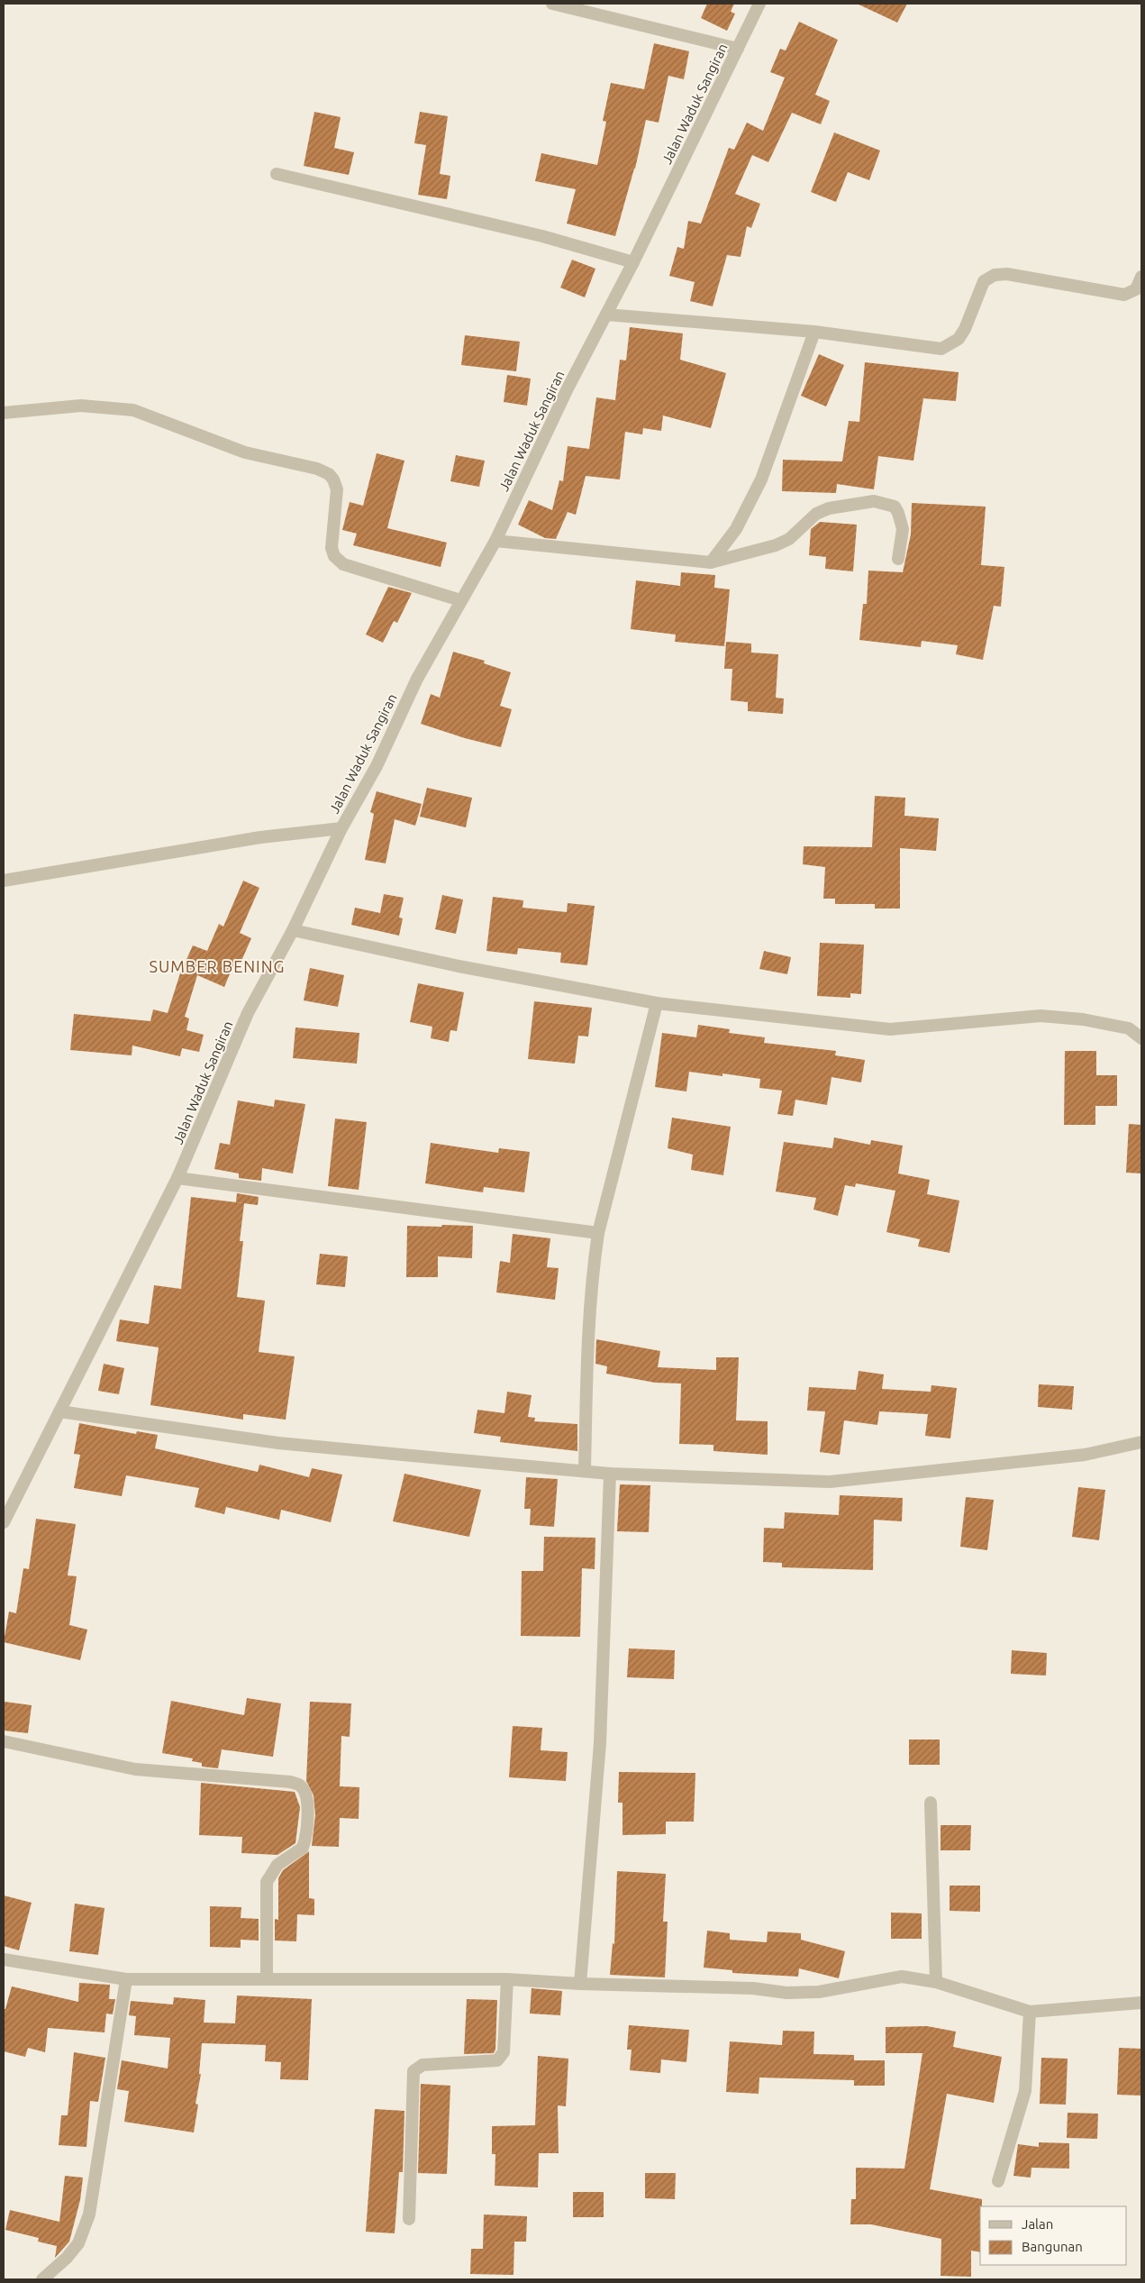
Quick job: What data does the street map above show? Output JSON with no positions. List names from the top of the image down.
{
  "streets": {
    "street": ["Jalan Waduk Sangiran"]
  },
  "districts": ["SUMBER BENING"],
  "legend": ["Jalan", "Bangunan"]
}
